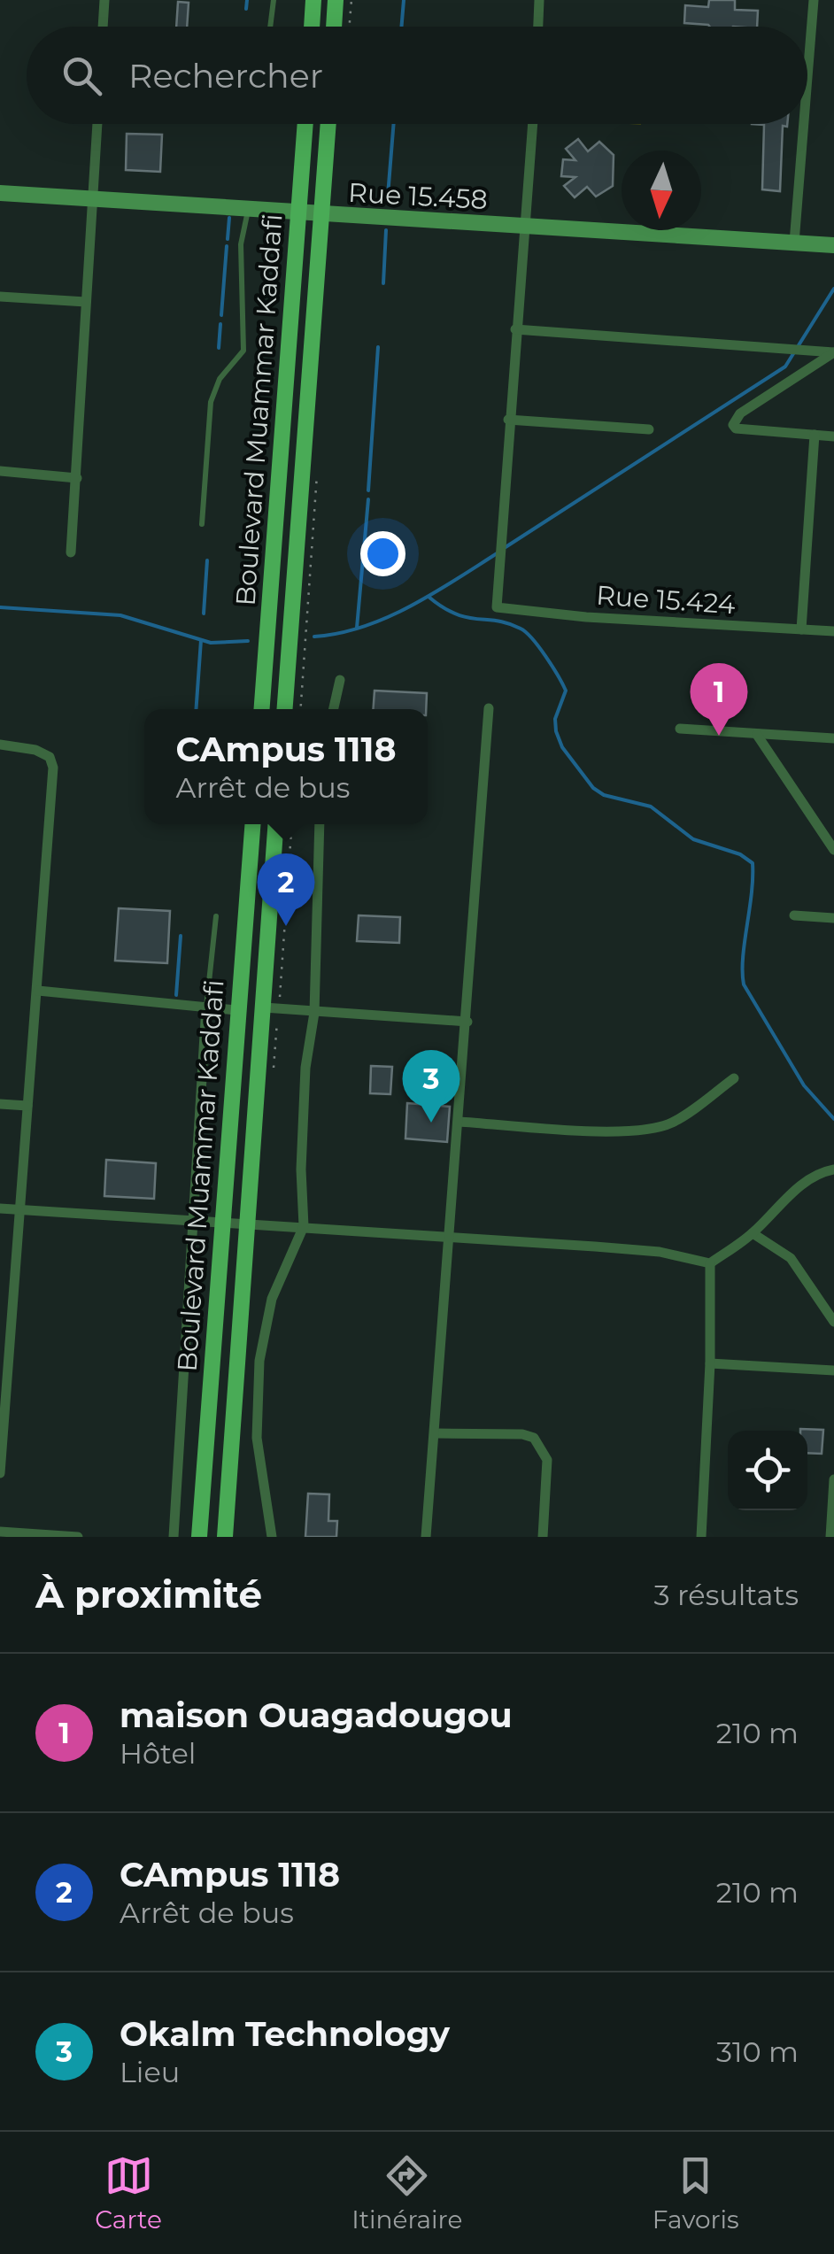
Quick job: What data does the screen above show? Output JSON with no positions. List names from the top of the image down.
{
  "streets": {
    "main road": ["Rue 15.458", "Boulevard Muammar Kaddafi"],
    "street": ["Rue 15.424"]
  },
  "crossings": [
    ["Rue 15.458", "Boulevard Muammar Kaddafi"]
  ],
  "north": "bottom",
  "page": {
    "search": "Rechercher",
    "pins": ["1", "2", "3"],
    "popup": ["CAmpus 1118", "Arrêt de bus"],
    "heading": ["À proximité", "3 résultats"],
    "list": [
      {
        "mark": "1",
        "name": "maison Ouagadougou",
        "note": "Hôtel",
        "value": "210 m"
      },
      {
        "mark": "2",
        "name": "CAmpus 1118",
        "note": "Arrêt de bus",
        "value": "210 m"
      },
      {
        "mark": "3",
        "name": "Okalm Technology",
        "note": "Lieu",
        "value": "310 m"
      }
    ],
    "nav": ["Carte", "Itinéraire", "Favoris"]
  }
}
